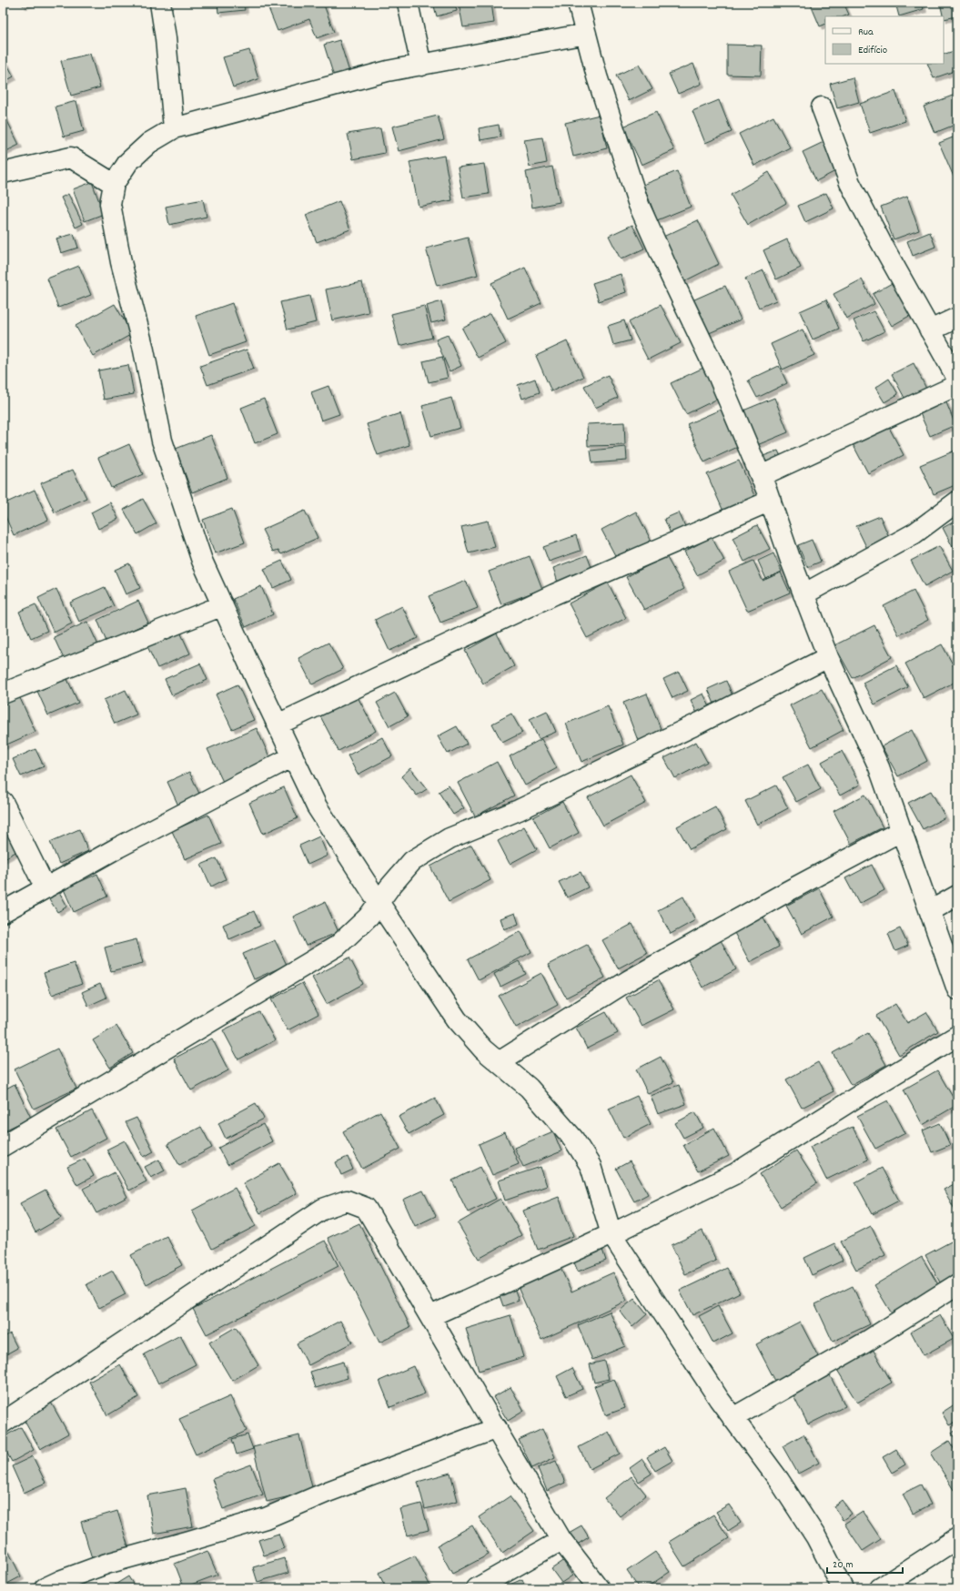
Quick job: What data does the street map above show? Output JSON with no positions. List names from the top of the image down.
{
  "legend": ["Rua", "Edifício"],
  "scale_bar": "20 m"
}
